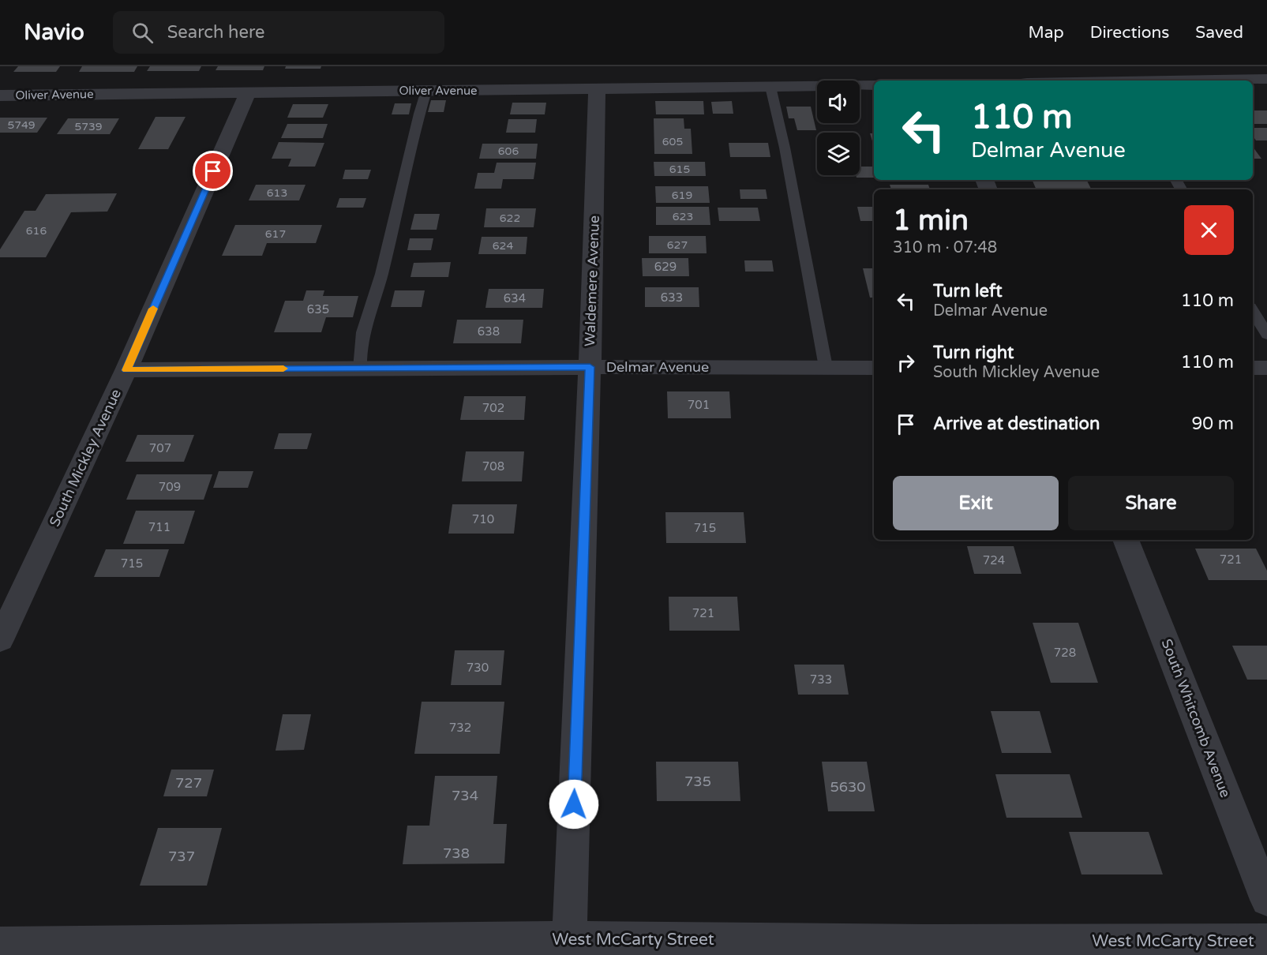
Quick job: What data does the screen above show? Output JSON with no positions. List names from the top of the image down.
{
  "streets": {
    "street": [
      "Oliver Avenue",
      "Waldemere Avenue",
      "Delmar Avenue",
      "South Mickley Avenue",
      "South Whitcomb Avenue",
      "West McCarty Street"
    ]
  },
  "crossings": [
    ["Oliver Avenue", "Waldemere Avenue"],
    ["Oliver Avenue", "South Mickley Avenue"],
    ["Waldemere Avenue", "Delmar Avenue"],
    ["Waldemere Avenue", "West McCarty Street"],
    ["Delmar Avenue", "South Mickley Avenue"]
  ],
  "house_numbers": [
    "5749",
    "5739",
    "605",
    "606",
    "615",
    "613",
    "619",
    "623",
    "622",
    "616",
    "617",
    "627",
    "624",
    "629",
    "633",
    "634",
    "635",
    "638",
    "701",
    "702",
    "707",
    "708",
    "709",
    "710",
    "711",
    "715",
    "721",
    "724",
    "715",
    "721",
    "728",
    "730",
    "733",
    "732",
    "735",
    "727",
    "5630",
    "734",
    "738",
    "737"
  ],
  "page": {
    "header": "Navio",
    "search": "Search here",
    "nav": ["Map", "Directions", "Saved"],
    "turn": ["110 m", "Delmar Avenue"],
    "heading": ["1 min", "310 m · 07:48"],
    "list": [
      {
        "name": "Turn left",
        "note": "Delmar Avenue",
        "value": "110 m"
      },
      {
        "name": "Turn right",
        "note": "South Mickley Avenue",
        "value": "110 m"
      },
      {
        "name": "Arrive at destination",
        "value": "90 m"
      }
    ],
    "buttons": ["Exit", "Share"]
  }
}
